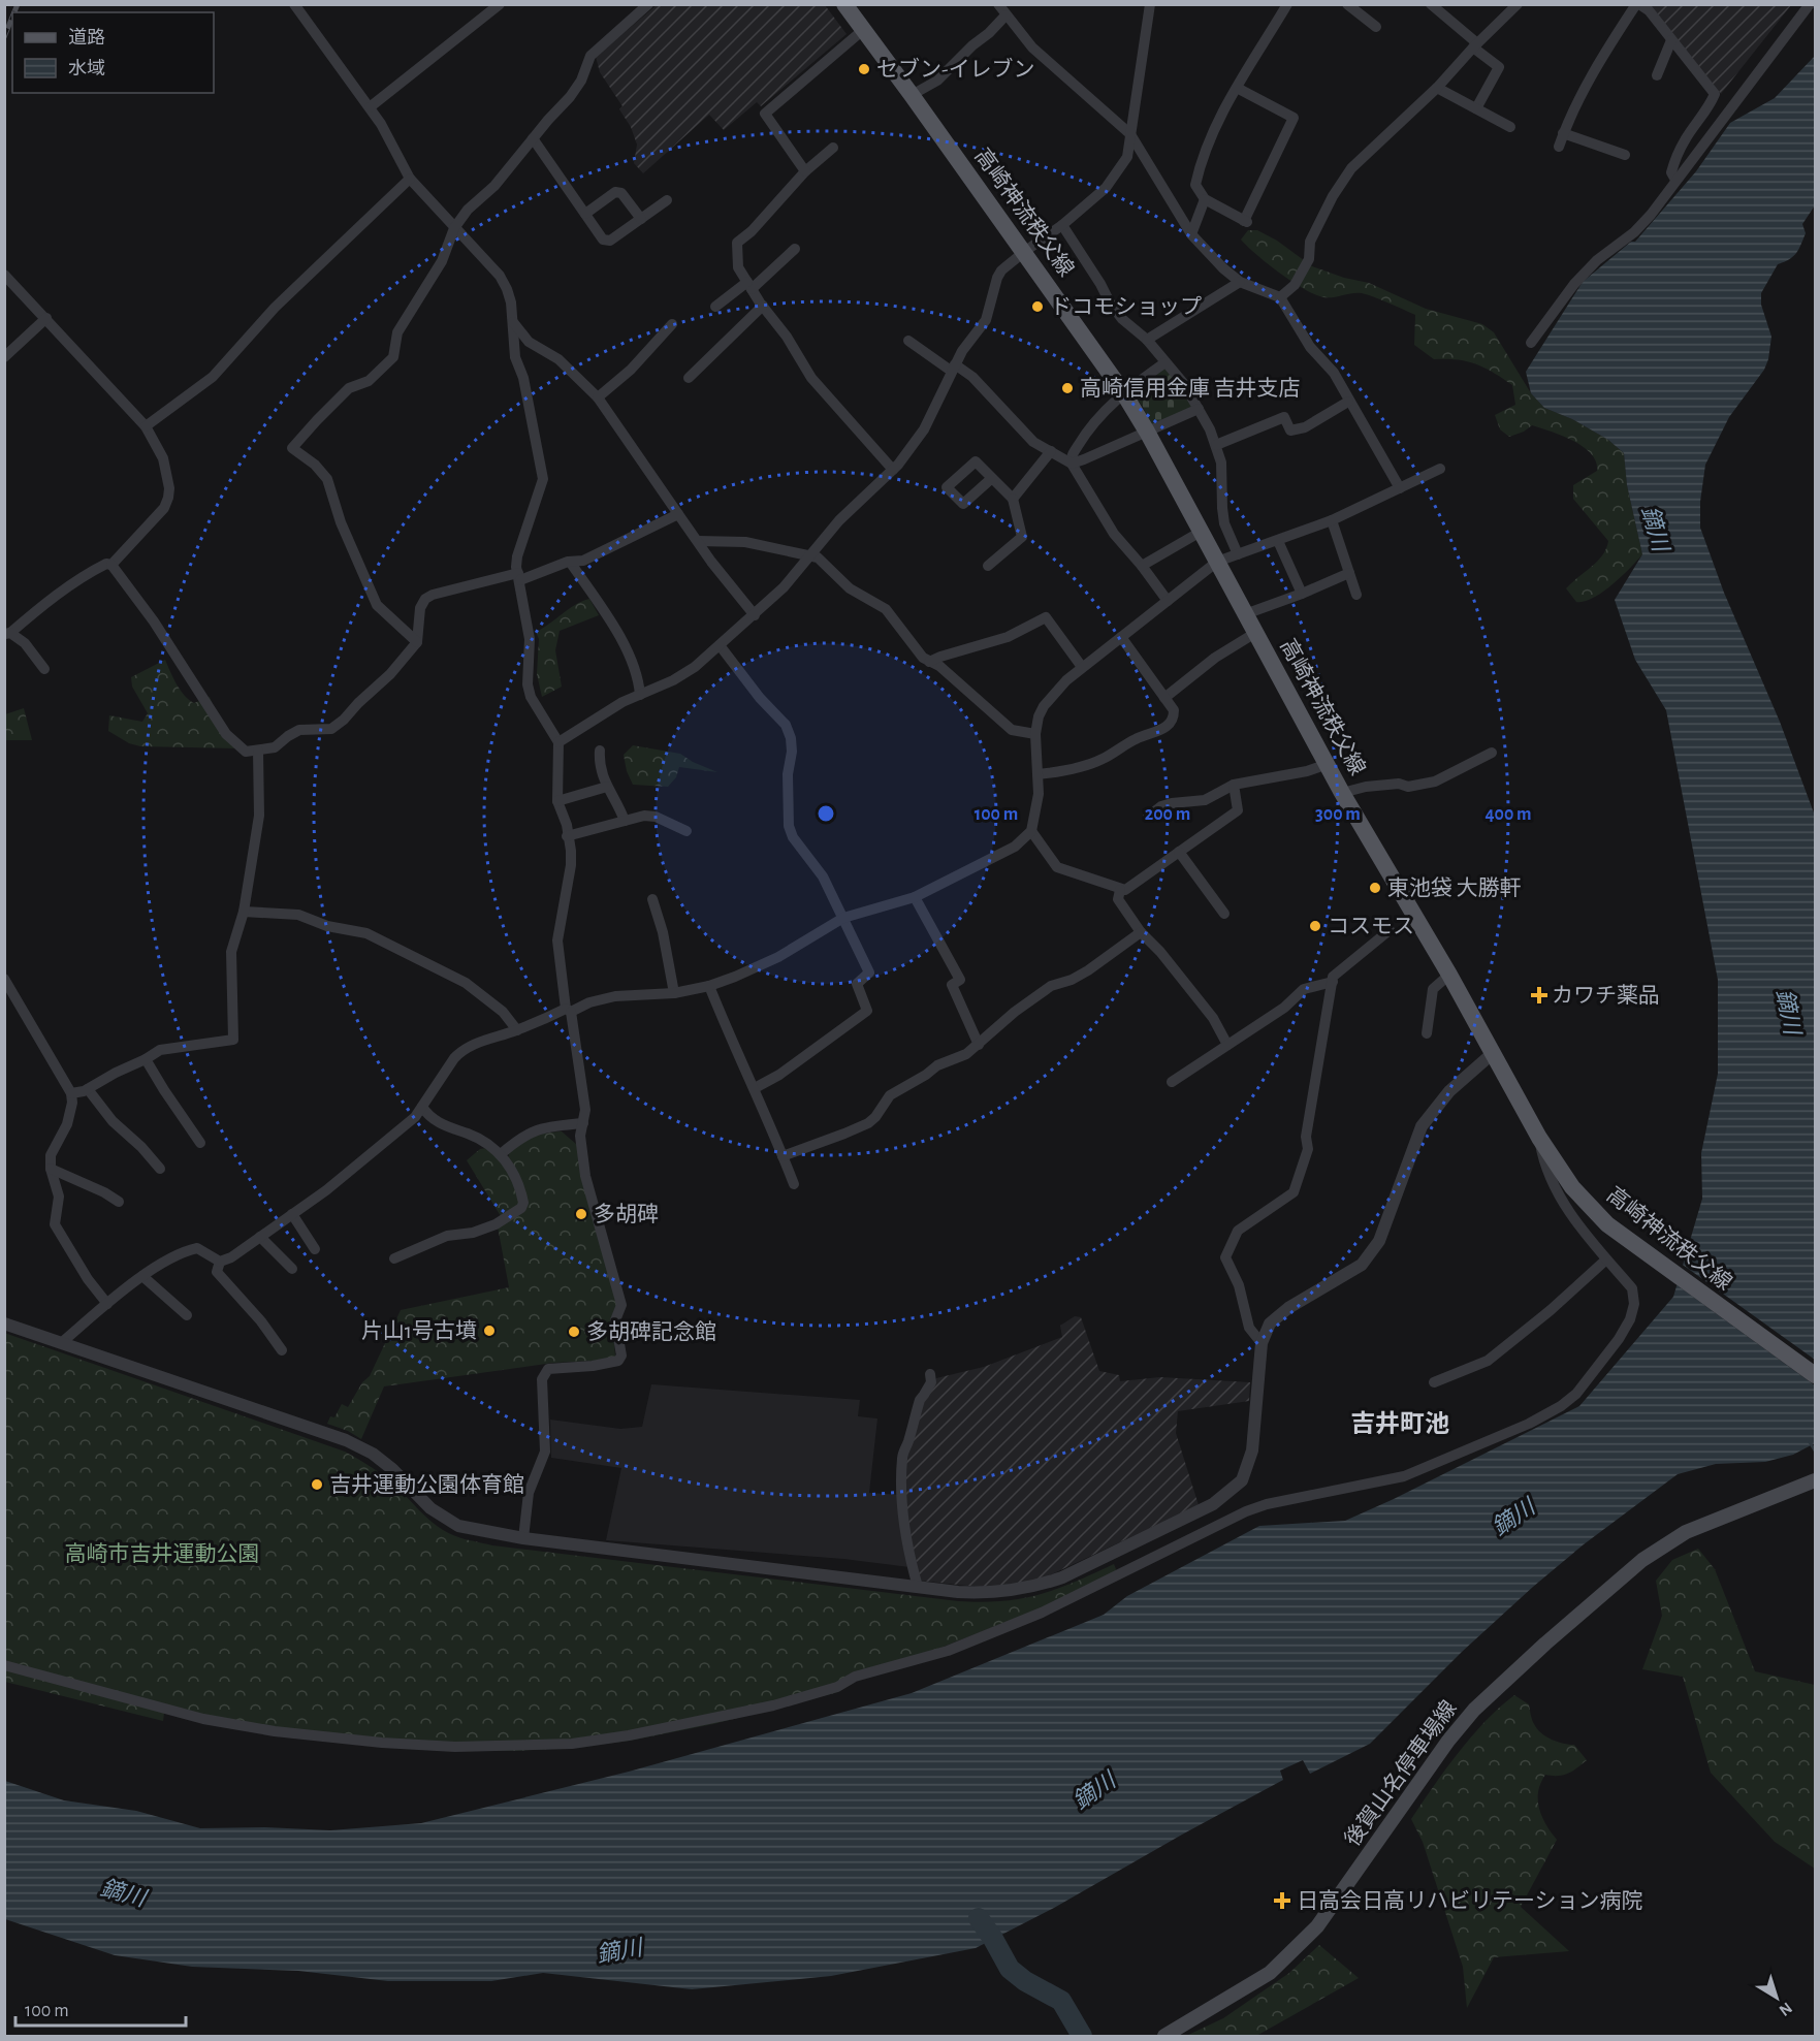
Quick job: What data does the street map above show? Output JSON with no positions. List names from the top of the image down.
{
  "streets": {
    "main road": ["高崎神流秩父線", "後賀山名停車場線"]
  },
  "districts": ["吉井町池"],
  "water": ["鏑川"],
  "parks": ["高崎市吉井運動公園"],
  "places": {
    "other": [
      "セブン-イレブン",
      "ドコモショップ",
      "高崎信用金庫 吉井支店",
      "東池袋 大勝軒",
      "コスモス",
      "多胡碑",
      "片山1号古墳",
      "多胡碑記念館",
      "吉井運動公園体育館"
    ],
    "health": ["カワチ薬品", "日高会日高リハビリテーション病院"]
  },
  "legend": ["道路", "水域"],
  "scale_bar": "100 m",
  "north": "bottom right",
  "rings": [
    "100 m",
    "200 m",
    "300 m",
    "400 m"
  ]
}
